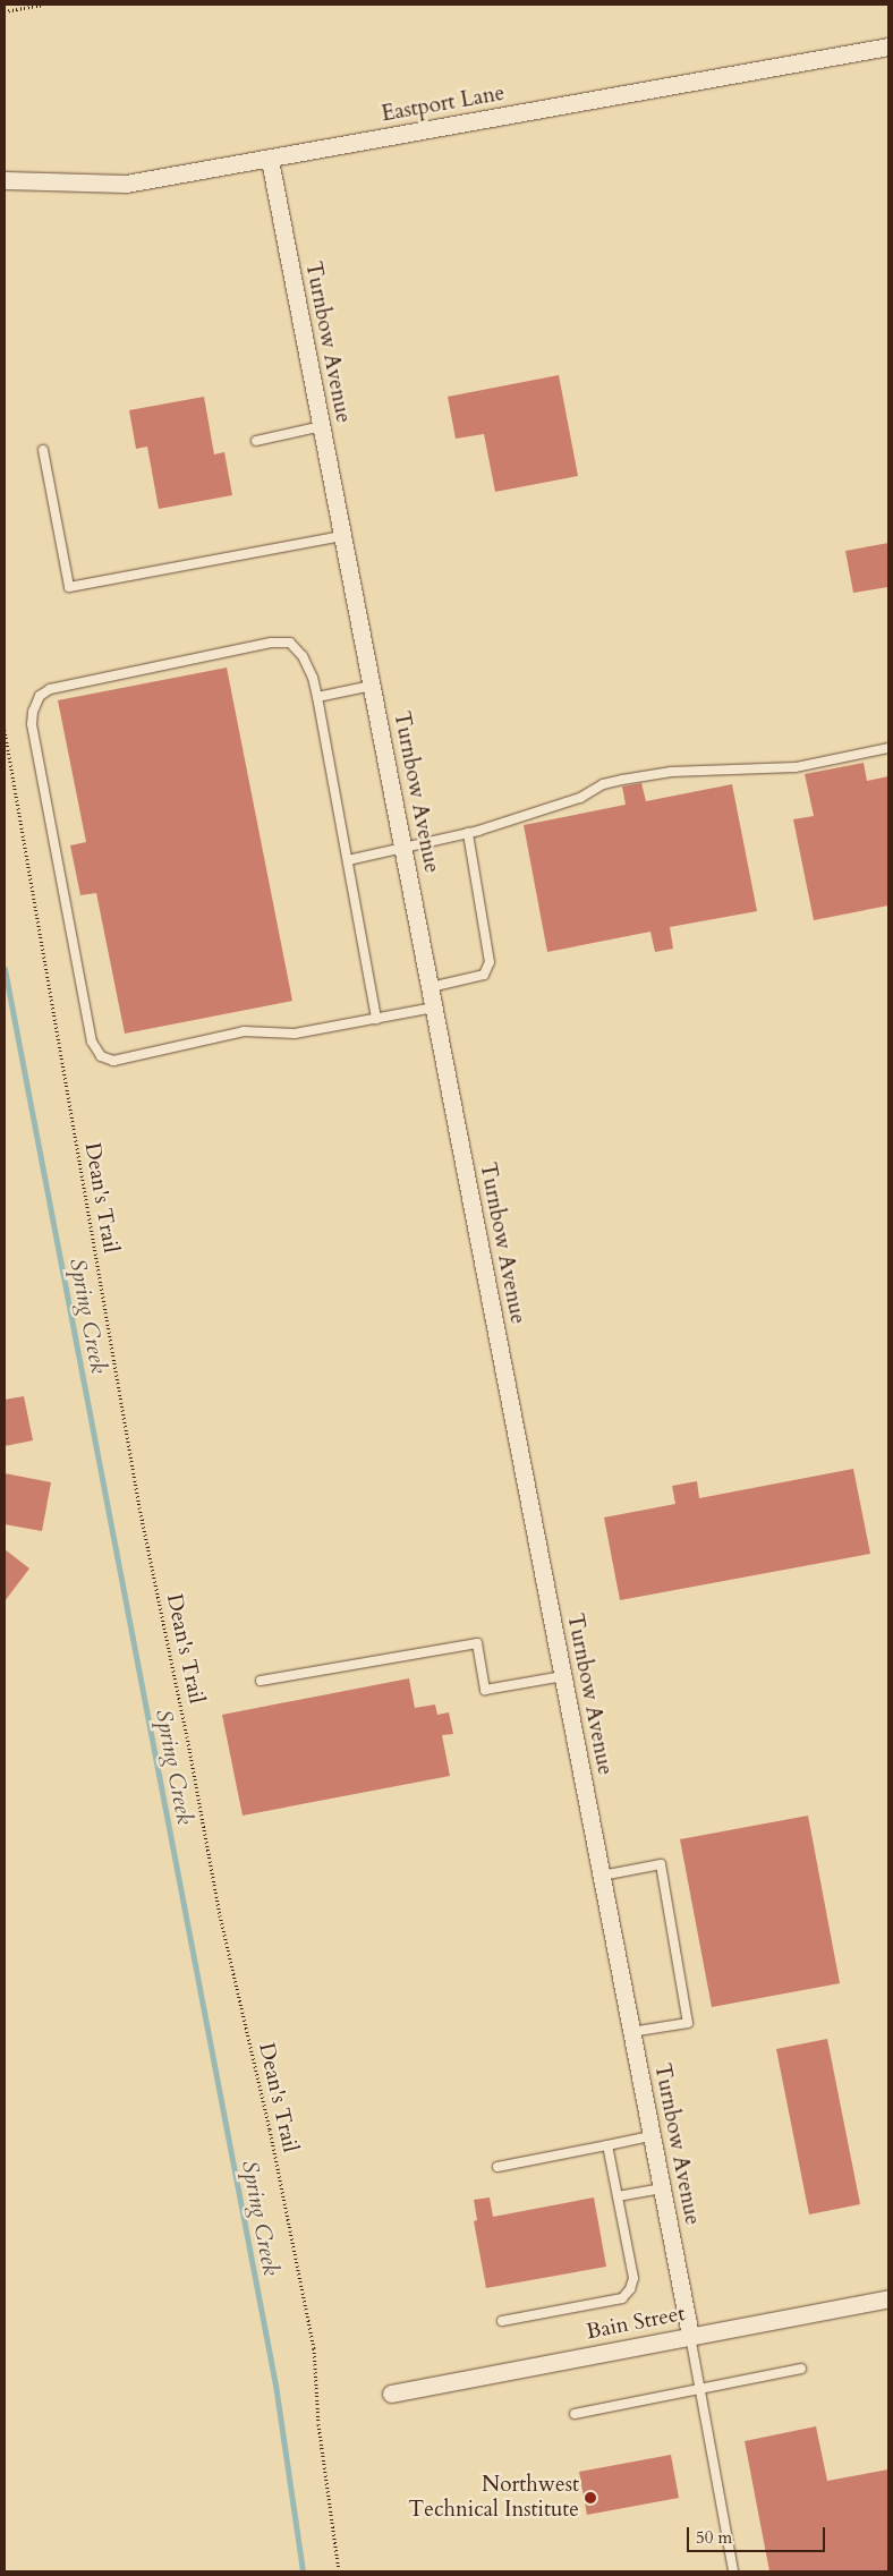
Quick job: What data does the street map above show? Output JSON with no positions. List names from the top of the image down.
{
  "streets": {
    "street": ["Eastport Lane", "Turnbow Avenue", "Bain Street"],
    "path": ["Dean's Trail"]
  },
  "crossings": [
    ["Eastport Lane", "Turnbow Avenue"],
    ["Turnbow Avenue", "Bain Street"]
  ],
  "water": ["Spring Creek"],
  "places": ["Northwest Technical Institute"],
  "scale_bar": "50 m"
}
